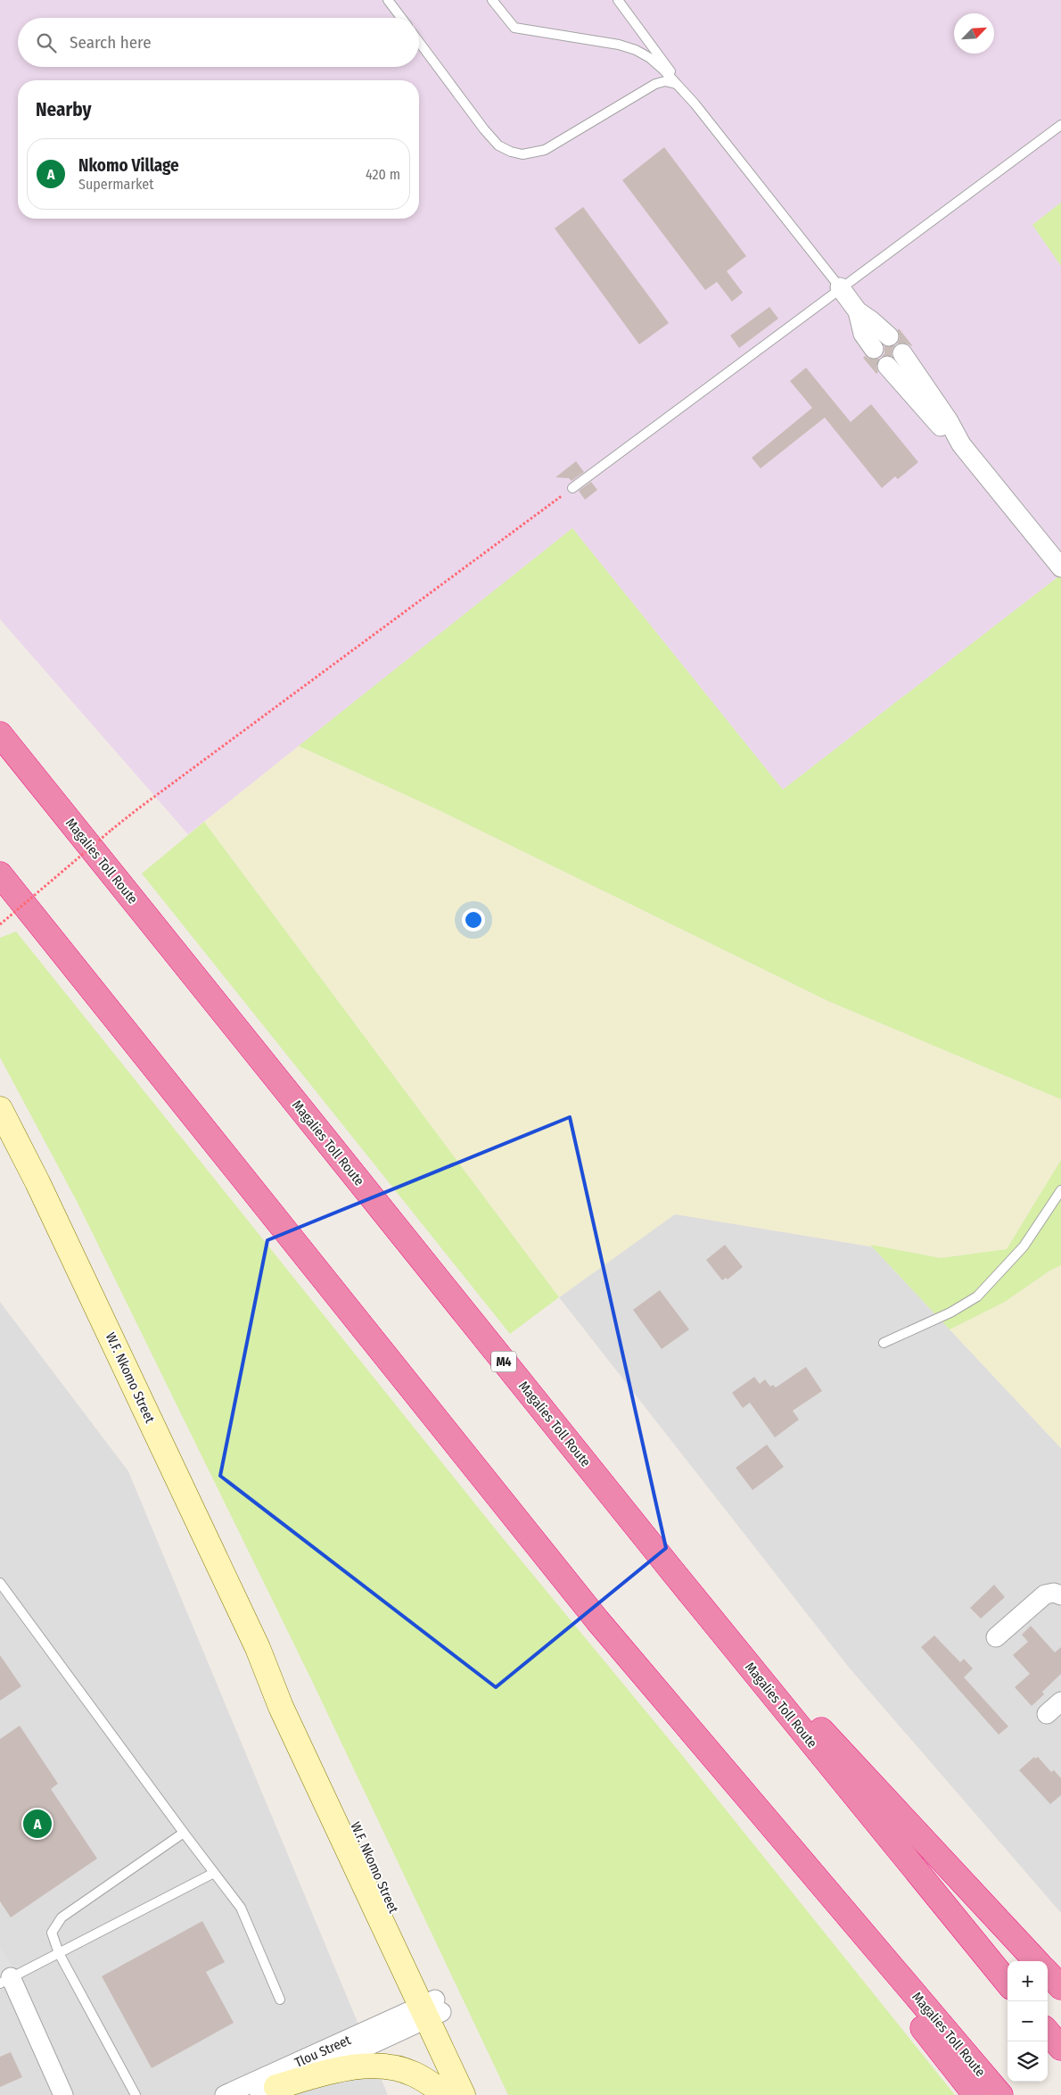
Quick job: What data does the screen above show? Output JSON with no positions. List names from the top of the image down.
{
  "streets": {
    "highway": ["Magalies Toll Route", "M4"],
    "main road": ["W.F. Nkomo Street"],
    "street": ["Tlou Street"]
  },
  "crossings": [
    ["W.F. Nkomo Street", "Tlou Street"]
  ],
  "north": "top right",
  "page": {
    "search": "Search here",
    "heading": "Nearby",
    "list": [
      {
        "mark": "A",
        "name": "Nkomo Village",
        "note": "Supermarket",
        "value": "420 m"
      }
    ],
    "pins": "A",
    "map_buttons": ["+", "−"]
  }
}
